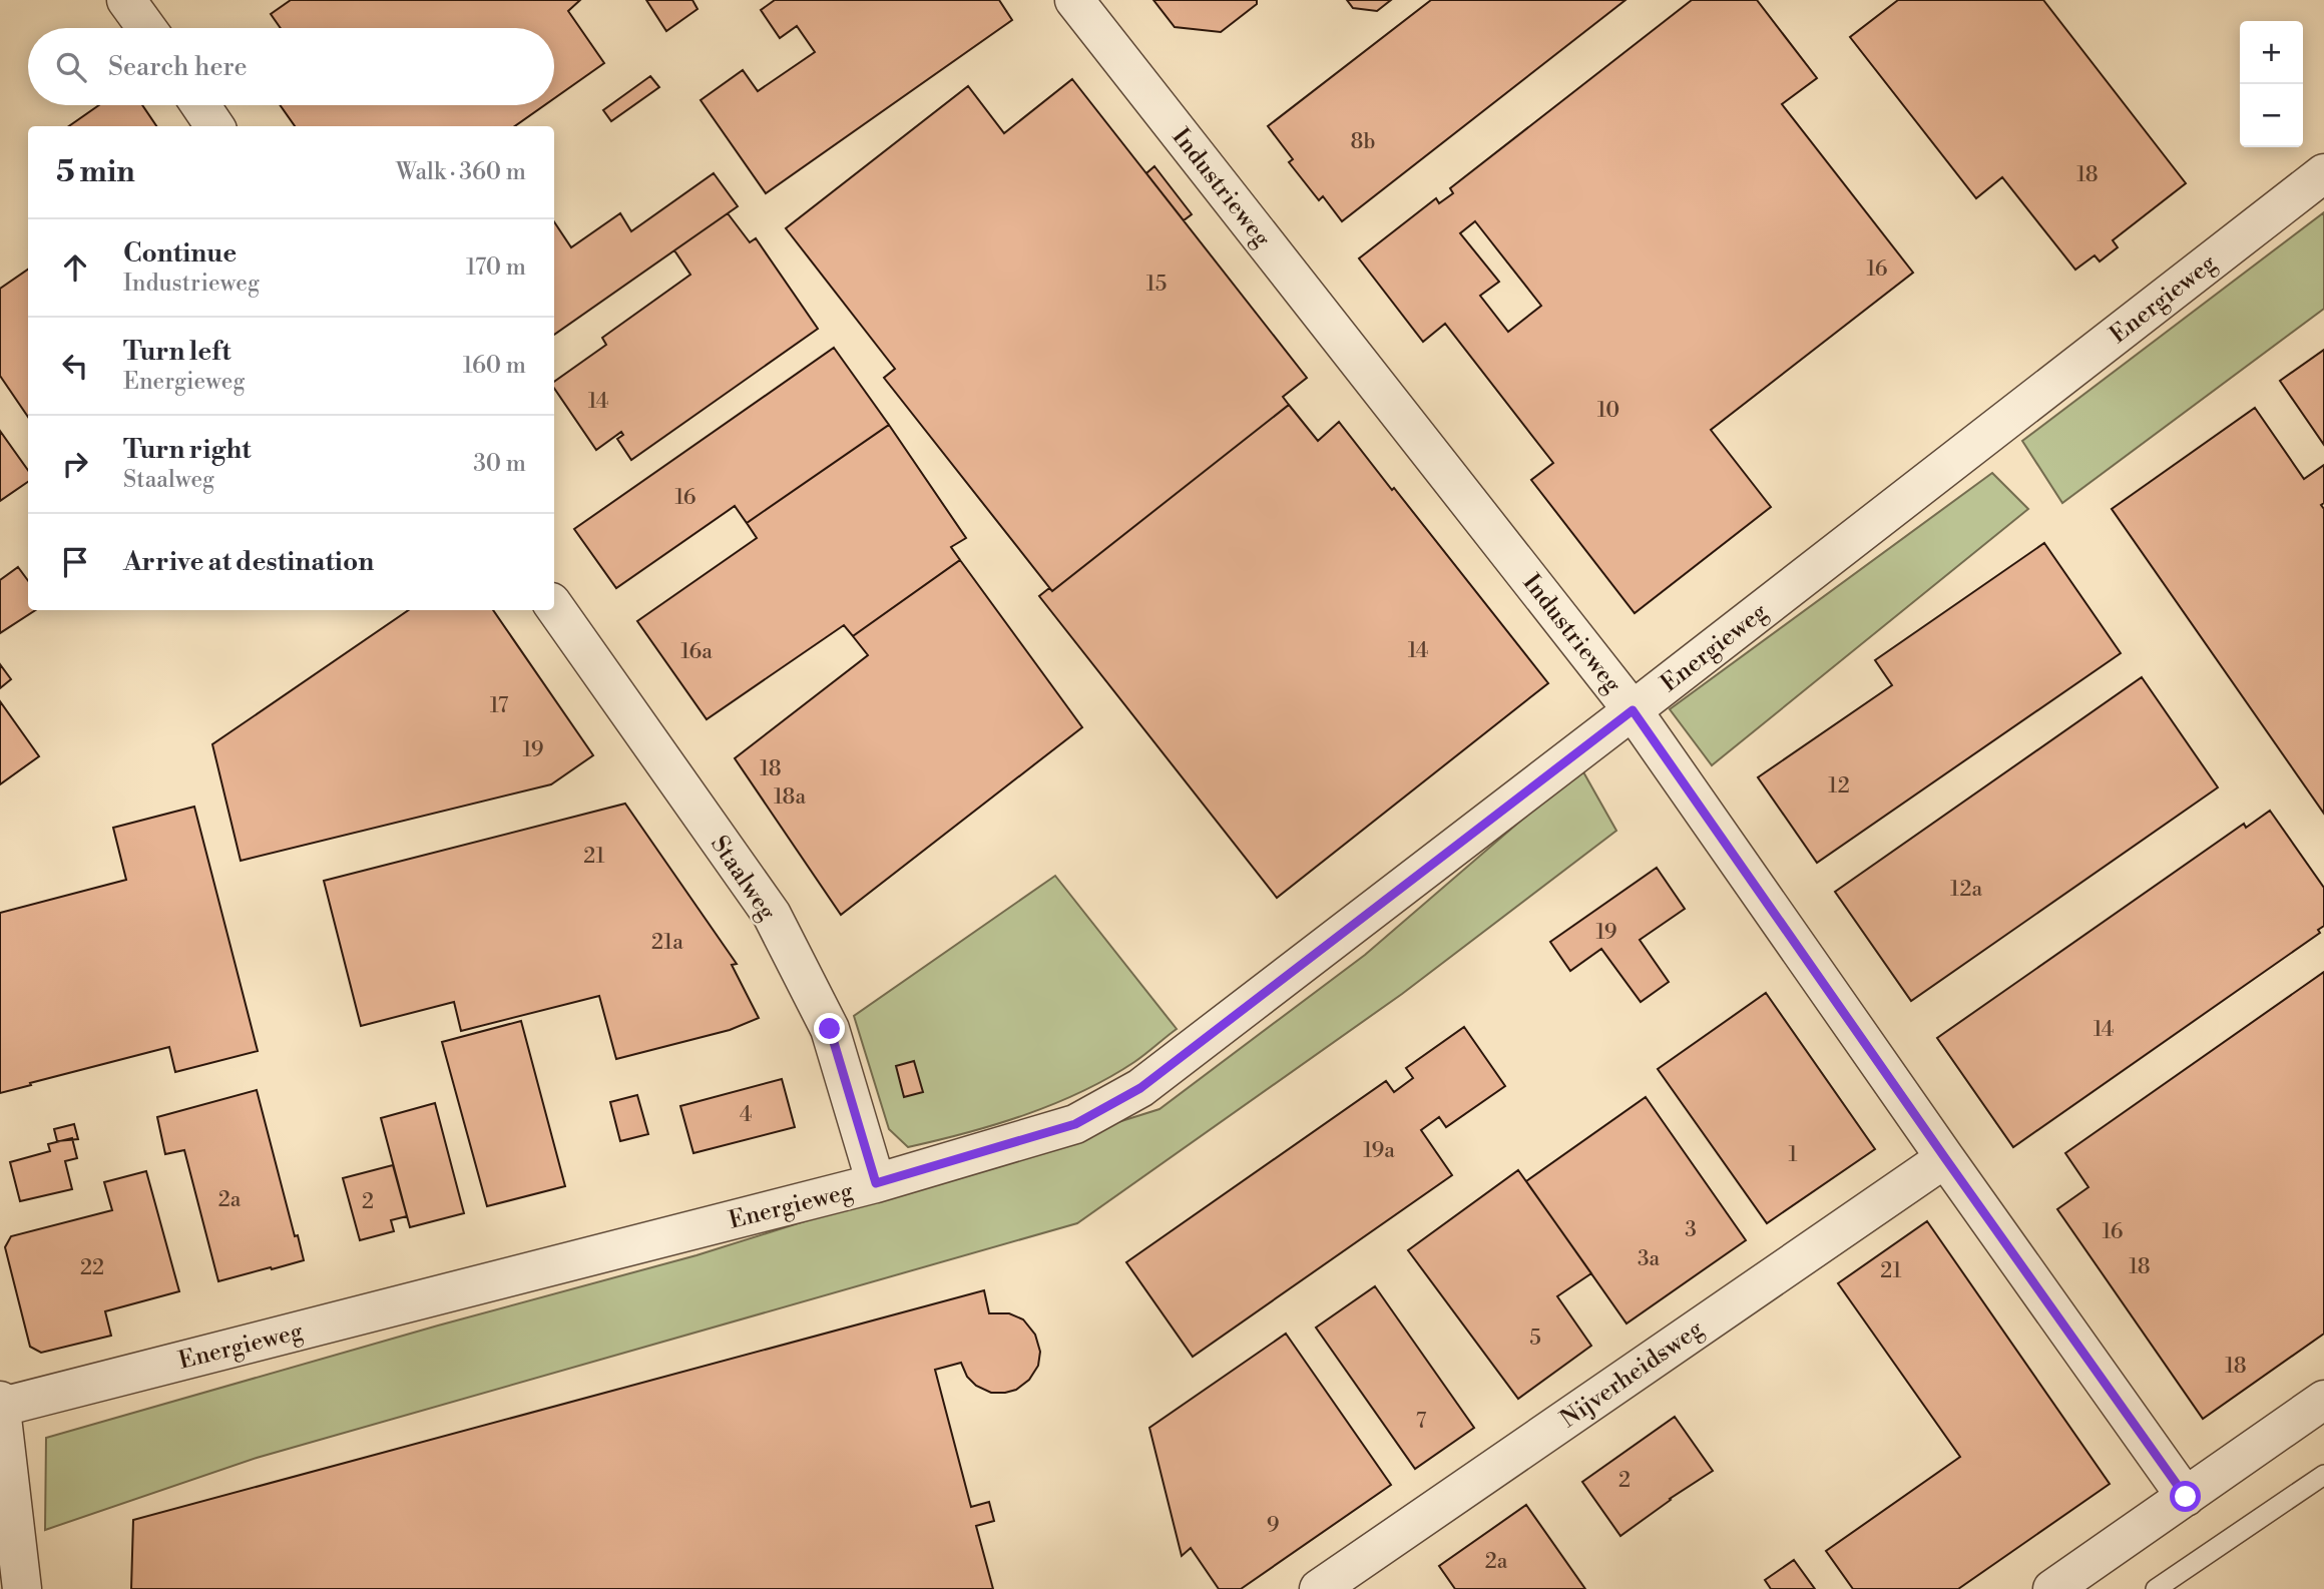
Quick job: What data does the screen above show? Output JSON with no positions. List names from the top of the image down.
{
  "streets": {
    "street": [
      "Industrieweg",
      "Energieweg",
      "Staalweg",
      "Nijverheidsweg"
    ]
  },
  "crossings": [
    ["Industrieweg", "Energieweg"],
    ["Industrieweg", "Nijverheidsweg"],
    ["Energieweg", "Staalweg"]
  ],
  "house_numbers": [
    "8b",
    "18",
    "16",
    "15",
    "14",
    "10",
    "16",
    "14",
    "16a",
    "17",
    "19",
    "18",
    "12",
    "18a",
    "21",
    "12a",
    "19",
    "21a",
    "14",
    "4",
    "19a",
    "1",
    "2a",
    "2",
    "3",
    "16",
    "3a",
    "18",
    "22",
    "21",
    "5",
    "18",
    "7",
    "2",
    "9",
    "2a"
  ],
  "page": {
    "map_buttons": ["+", "−"],
    "search": "Search here",
    "heading": ["5 min", "Walk · 360 m"],
    "list": [
      ["Continue", "Industrieweg", "170 m"],
      ["Turn left", "Energieweg", "160 m"],
      ["Turn right", "Staalweg", "30 m"],
      "Arrive at destination"
    ]
  }
}
